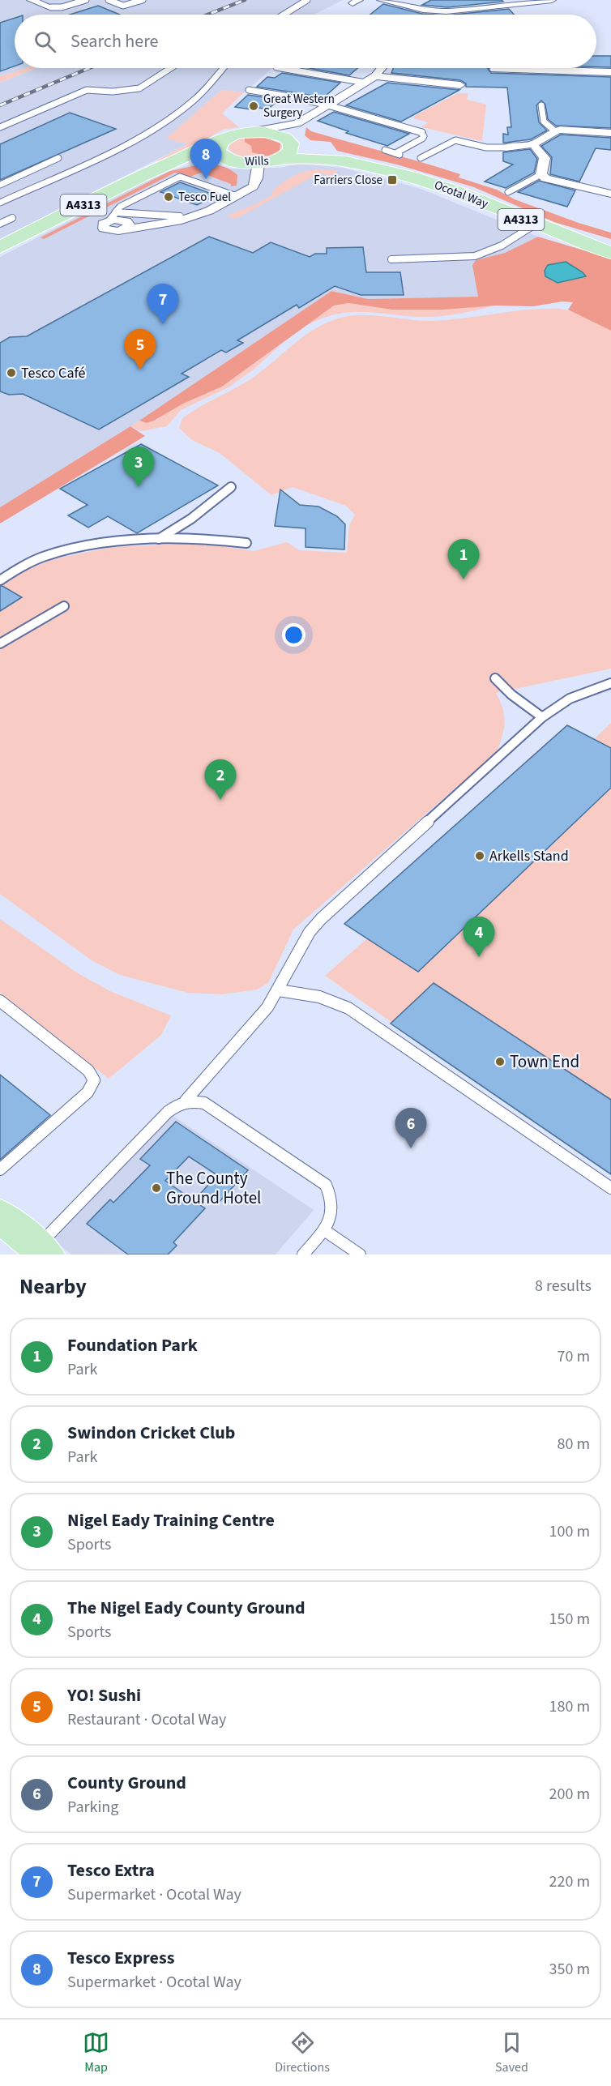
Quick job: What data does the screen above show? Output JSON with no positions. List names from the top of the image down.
{
  "streets": {
    "main road": ["Wills", "Ocotal Way", "A4313"]
  },
  "crossings": [
    ["Wills", "Ocotal Way"],
    ["Wills", "A4313"]
  ],
  "places": {
    "other": [
      "Great Western Surgery",
      "Tesco Fuel",
      "Tesco Café",
      "Arkells Stand",
      "Town End",
      "The County Ground Hotel"
    ],
    "transit": ["Farriers Close"]
  },
  "page": {
    "search": "Search here",
    "pins": [
      "8",
      "7",
      "5",
      "3",
      "1",
      "2",
      "4",
      "6"
    ],
    "heading": ["Nearby", "8 results"],
    "list": [
      {
        "mark": "1",
        "name": "Foundation Park",
        "note": "Park",
        "value": "70 m"
      },
      {
        "mark": "2",
        "name": "Swindon Cricket Club",
        "note": "Park",
        "value": "80 m"
      },
      {
        "mark": "3",
        "name": "Nigel Eady Training Centre",
        "note": "Sports",
        "value": "100 m"
      },
      {
        "mark": "4",
        "name": "The Nigel Eady County Ground",
        "note": "Sports",
        "value": "150 m"
      },
      {
        "mark": "5",
        "name": "YO! Sushi",
        "note": "Restaurant · Ocotal Way",
        "value": "180 m"
      },
      {
        "mark": "6",
        "name": "County Ground",
        "note": "Parking",
        "value": "200 m"
      },
      {
        "mark": "7",
        "name": "Tesco Extra",
        "note": "Supermarket · Ocotal Way",
        "value": "220 m"
      },
      {
        "mark": "8",
        "name": "Tesco Express",
        "note": "Supermarket · Ocotal Way",
        "value": "350 m"
      }
    ],
    "nav": ["Map", "Directions", "Saved"]
  }
}
